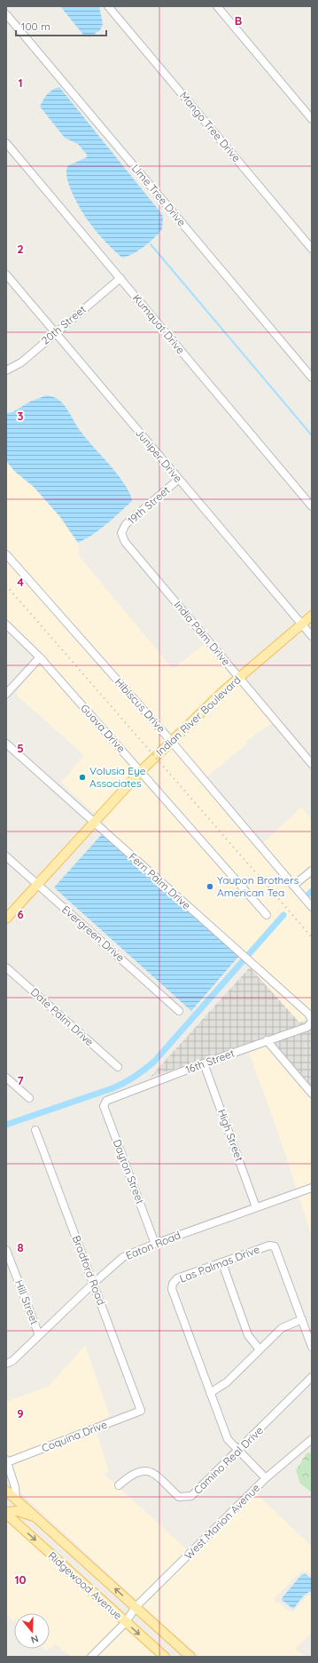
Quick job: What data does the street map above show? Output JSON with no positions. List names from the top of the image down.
{
  "streets": {
    "main road": ["Indian River Boulevard", "Ridgewood Avenue"],
    "street": [
      "Mango Tree Drive",
      "Lime Tree Drive",
      "Kumquat Drive",
      "20th Street",
      "Juniper Drive",
      "19th Street",
      "India Palm Drive",
      "Hibiscus Drive",
      "Guava Drive",
      "Fern Palm Drive",
      "Evergreen Drive",
      "Date Palm Drive",
      "16th Street",
      "High Street",
      "Dayton Street",
      "Eaton Road",
      "Las Palmas Drive",
      "Bradford Road",
      "Hill Street",
      "Coquina Drive",
      "Camino Real Drive",
      "West Marion Avenue"
    ]
  },
  "crossings": [
    ["Kumquat Drive", "20th Street"],
    ["20th Street", "Juniper Drive"],
    ["Juniper Drive", "19th Street"],
    ["Juniper Drive", "Indian River Boulevard"],
    ["19th Street", "India Palm Drive"],
    ["India Palm Drive", "Indian River Boulevard"],
    ["Hibiscus Drive", "Indian River Boulevard"],
    ["Indian River Boulevard", "Guava Drive"],
    ["Indian River Boulevard", "Fern Palm Drive"],
    ["Indian River Boulevard", "Evergreen Drive"],
    ["Fern Palm Drive", "16th Street"],
    ["16th Street", "High Street"],
    ["16th Street", "Dayton Street"],
    ["High Street", "Eaton Road"],
    ["Dayton Street", "Eaton Road"],
    ["Eaton Road", "Bradford Road"],
    ["Eaton Road", "Hill Street"],
    ["Las Palmas Drive", "Camino Real Drive"],
    ["Las Palmas Drive", "West Marion Avenue"],
    ["Bradford Road", "Coquina Drive"],
    ["West Marion Avenue", "Ridgewood Avenue"]
  ],
  "places": ["Volusia Eye Associates", "Yaupon Brothers American Tea"],
  "scale_bar": "100 m",
  "north": "bottom",
  "grid": {
    "columns": ["B"],
    "rows": [
      "1",
      "2",
      "3",
      "4",
      "5",
      "6",
      "7",
      "8",
      "9",
      "10"
    ]
  }
}
